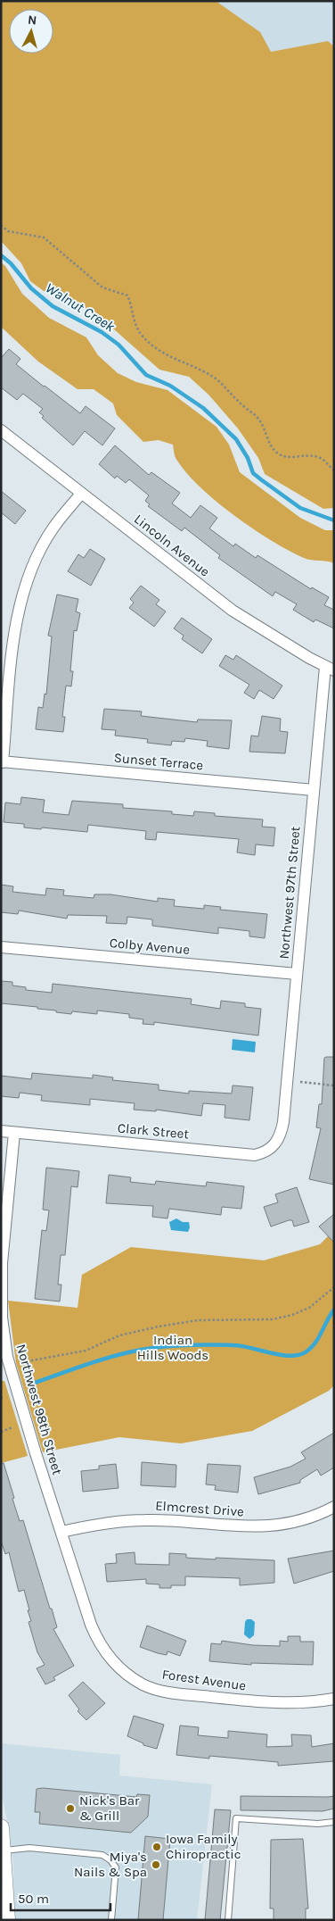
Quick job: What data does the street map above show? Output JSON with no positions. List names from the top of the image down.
{
  "streets": {
    "street": [
      "Lincoln Avenue",
      "Sunset Terrace",
      "Northwest 97th Street",
      "Colby Avenue",
      "Clark Street",
      "Northwest 98th Street",
      "Elmcrest Drive",
      "Forest Avenue"
    ]
  },
  "crossings": [
    ["Lincoln Avenue", "Northwest 97th Street"],
    ["Sunset Terrace", "Northwest 97th Street"],
    ["Northwest 97th Street", "Colby Avenue"],
    ["Northwest 97th Street", "Clark Street"],
    ["Clark Street", "Northwest 98th Street"],
    ["Northwest 98th Street", "Elmcrest Drive"],
    ["Northwest 98th Street", "Forest Avenue"],
    ["Elmcrest Drive", "Forest Avenue"]
  ],
  "water": ["Walnut Creek"],
  "parks": ["Indian Hills Woods"],
  "places": ["Nick's Bar & Grill", "Iowa Family Chiropractic", "Miya's Nails & Spa"],
  "scale_bar": "50 m",
  "north": "top"
}
